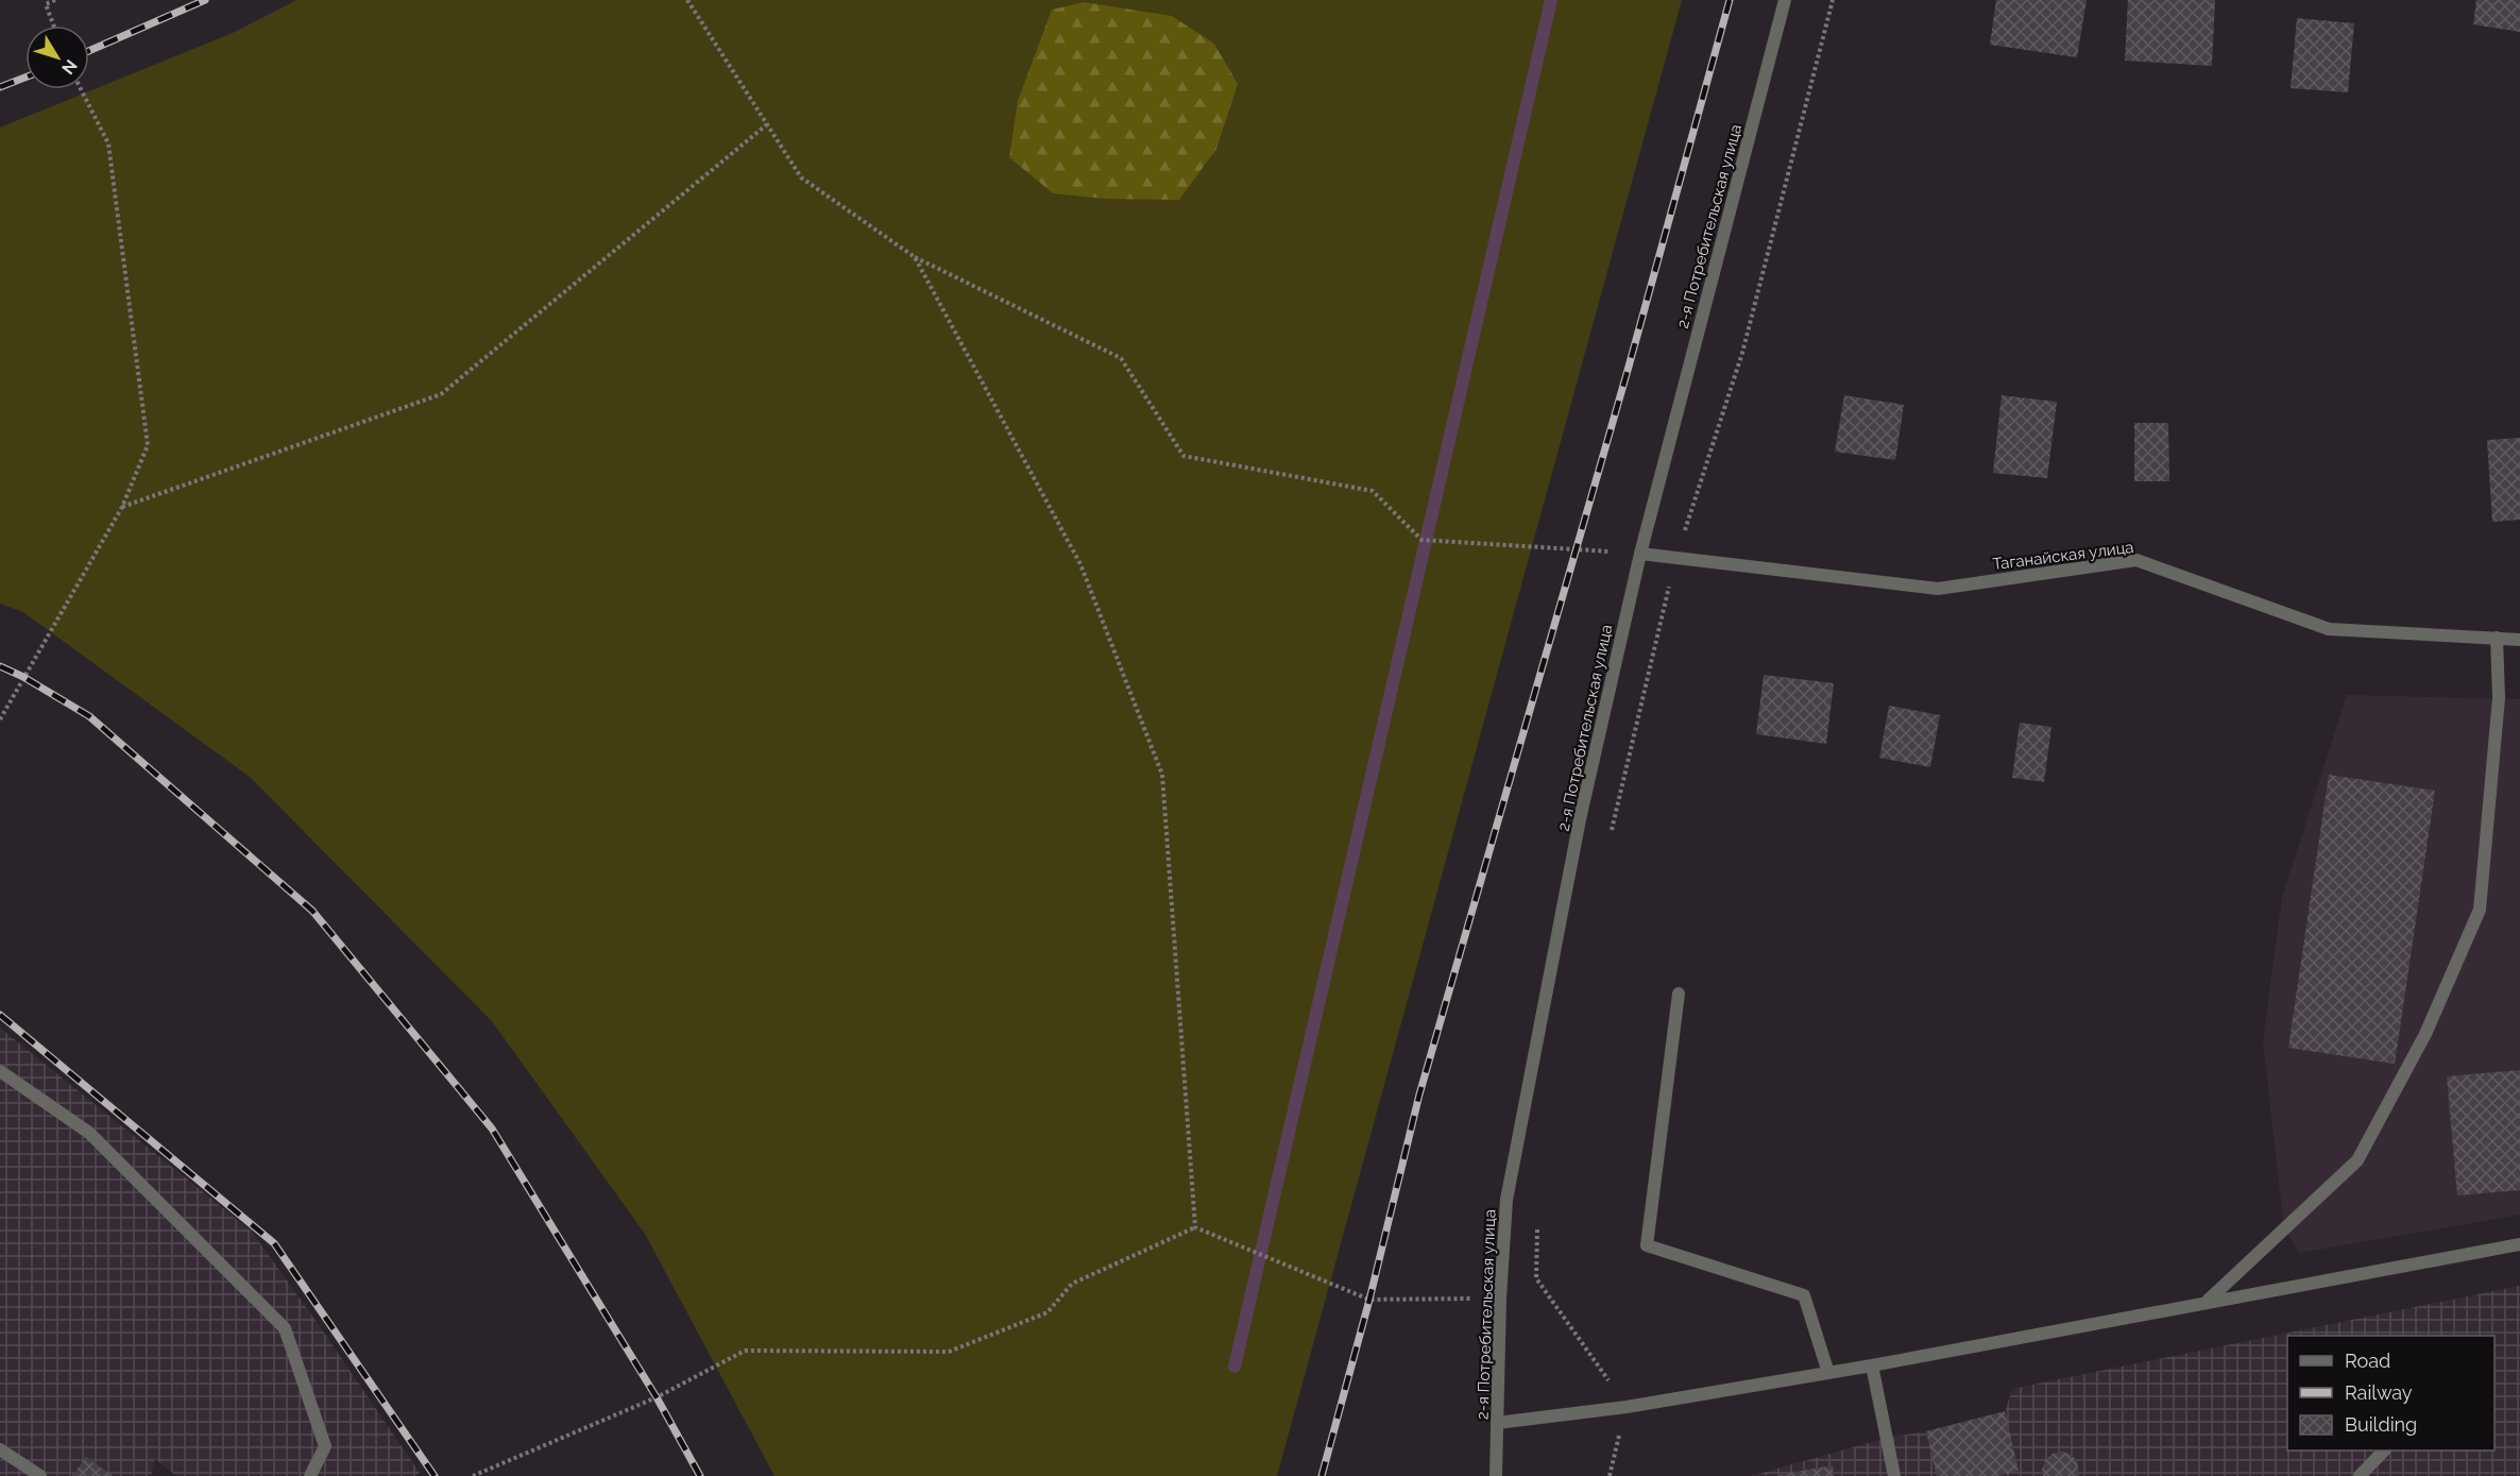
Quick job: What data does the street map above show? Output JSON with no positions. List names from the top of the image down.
{
  "streets": {
    "street": ["2-я Потребительская улица", "Таганайская улица"]
  },
  "crossings": [
    ["2-я Потребительская улица", "Таганайская улица"]
  ],
  "legend": ["Road", "Railway", "Building"],
  "north": "bottom right"
}
